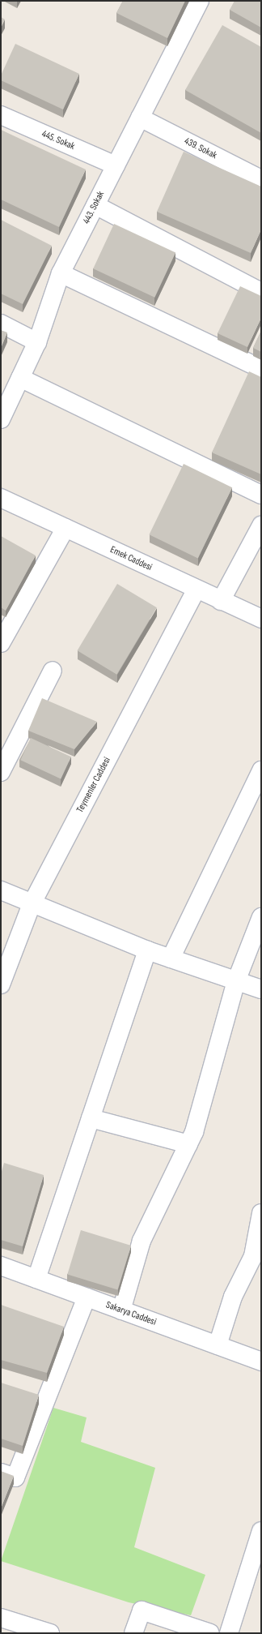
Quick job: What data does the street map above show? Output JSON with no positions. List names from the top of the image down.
{
  "streets": {
    "street": [
      "445. Sokak",
      "439. Sokak",
      "443. Sokak",
      "Emek Caddesi",
      "Teymenler Caddesi",
      "Sakarya Caddesi"
    ]
  },
  "crossings": [
    ["445. Sokak", "443. Sokak"],
    ["439. Sokak", "443. Sokak"],
    ["Emek Caddesi", "Teymenler Caddesi"]
  ]
}
